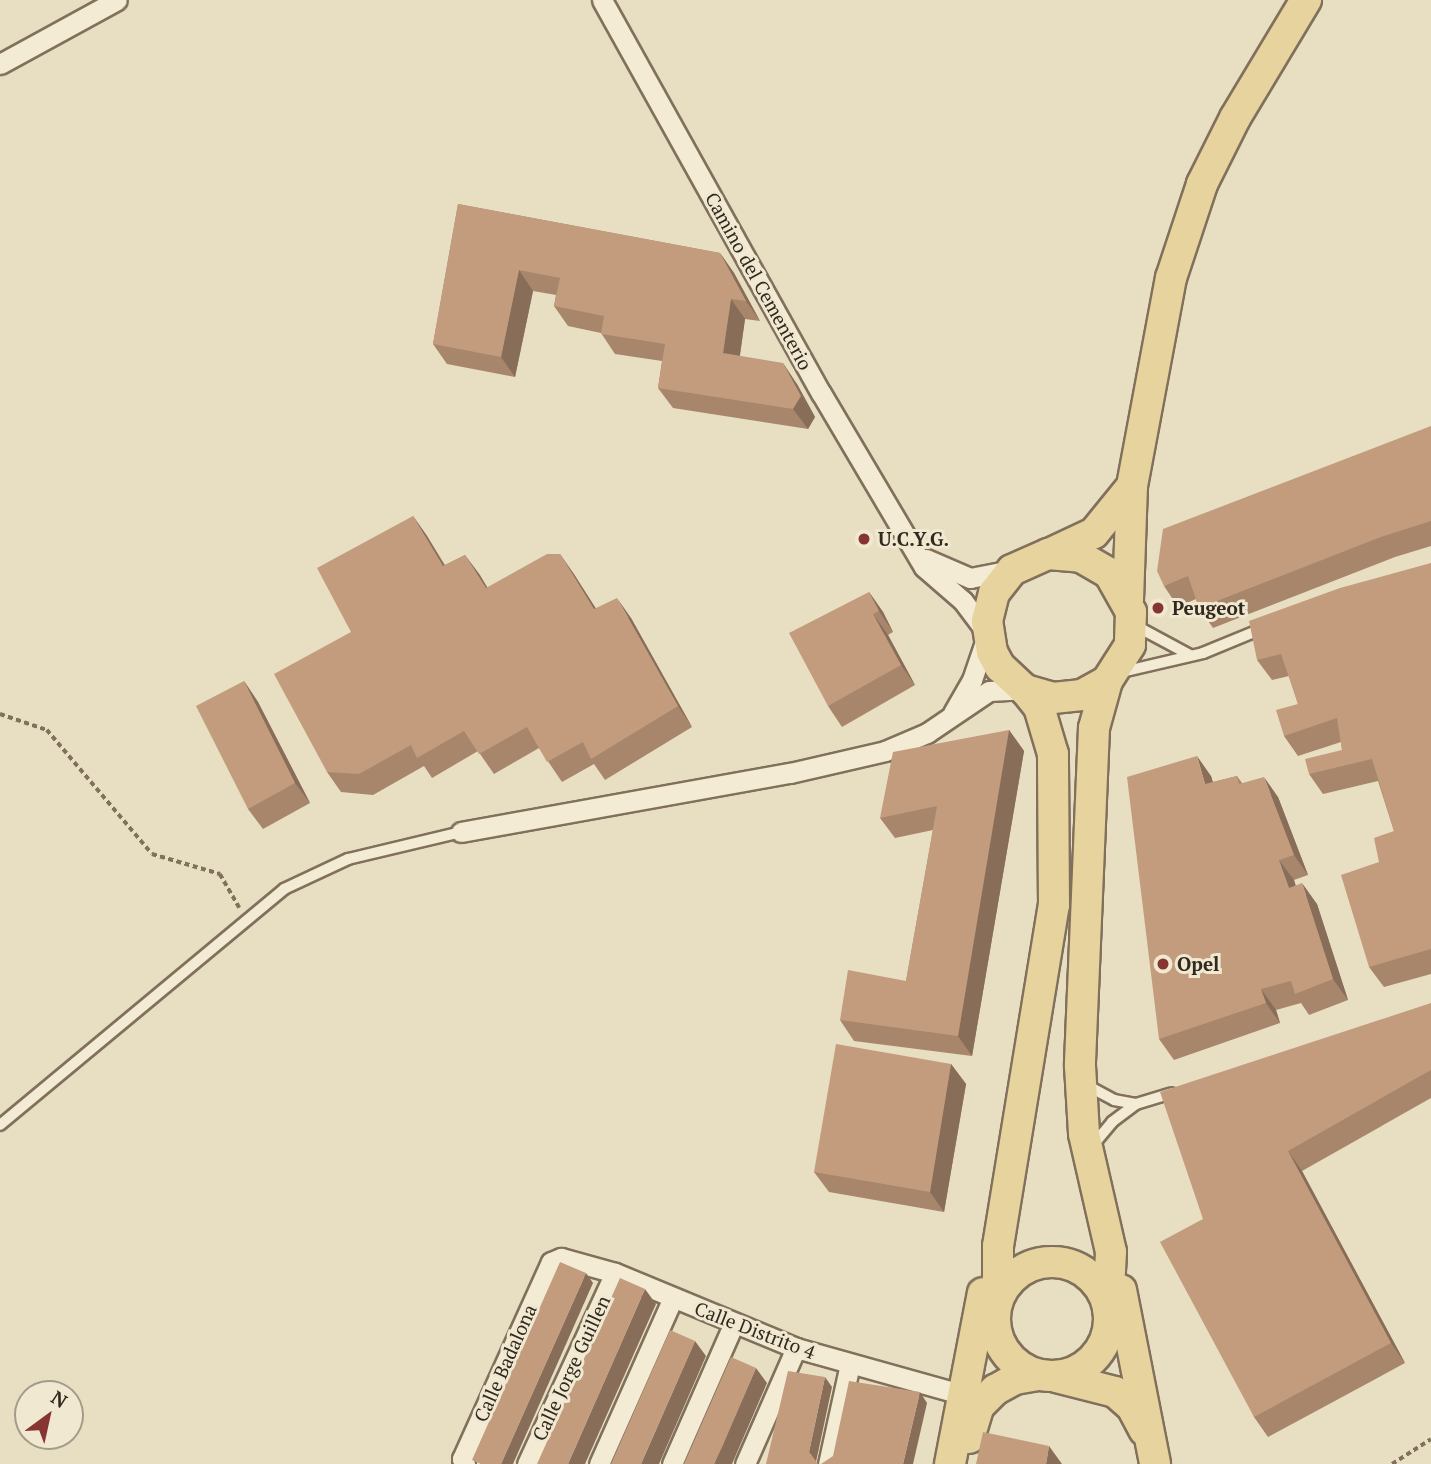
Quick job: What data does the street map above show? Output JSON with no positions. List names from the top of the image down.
{
  "streets": {
    "street": [
      "Camino del Cementerio",
      "Calle Distrito 4",
      "Calle Badalona",
      "Calle Jorge Guillen"
    ]
  },
  "crossings": [
    ["Calle Distrito 4", "Calle Badalona"],
    ["Calle Distrito 4", "Calle Jorge Guillen"]
  ],
  "places": ["U.C.Y.G.", "Peugeot", "Opel"],
  "north": "top right"
}
